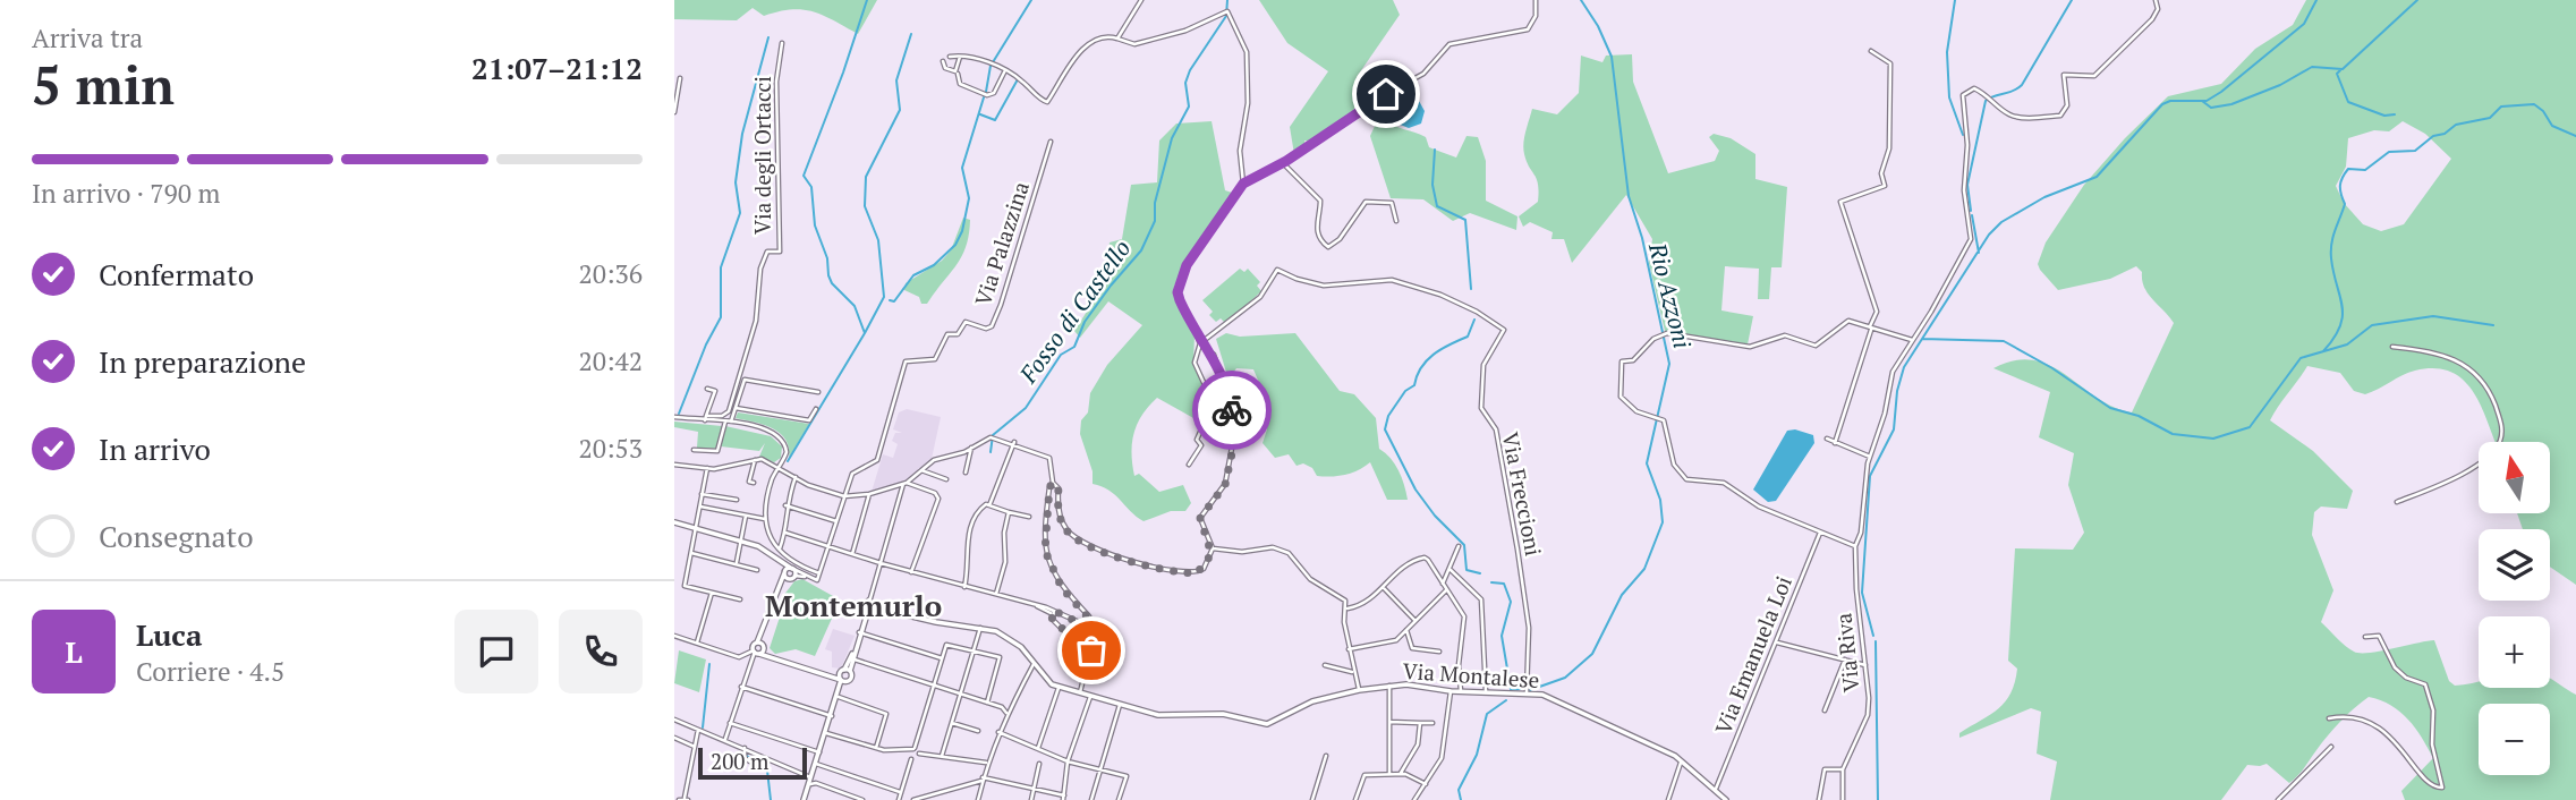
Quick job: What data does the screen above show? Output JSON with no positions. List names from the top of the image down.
{
  "streets": {
    "street": [
      "Via degli Ortacci",
      "Via Palazzina",
      "Via Freccioni",
      "Via Riva",
      "Via Emanuela Loi",
      "Via Montalese"
    ]
  },
  "crossings": [
    ["Via Freccioni", "Via Montalese"],
    ["Via Emanuela Loi", "Via Montalese"]
  ],
  "districts": ["Montemurlo"],
  "water": ["Rio Azzoni", "Fosso di Castello"],
  "scale_bar": "200 m",
  "north": "top",
  "page": {
    "heading": ["5 min", "Arriva tra", "21:07–21:12"],
    "panel": ["Luca", "Corriere · 4.5"],
    "bar": "In arrivo · 790 m",
    "list": [
      ["Confermato", "20:36"],
      ["In preparazione", "20:42"],
      ["In arrivo", "20:53"],
      "Consegnato"
    ],
    "map_buttons": ["+", "−"],
    "round": "L",
    "scale": "200 m"
  }
}
